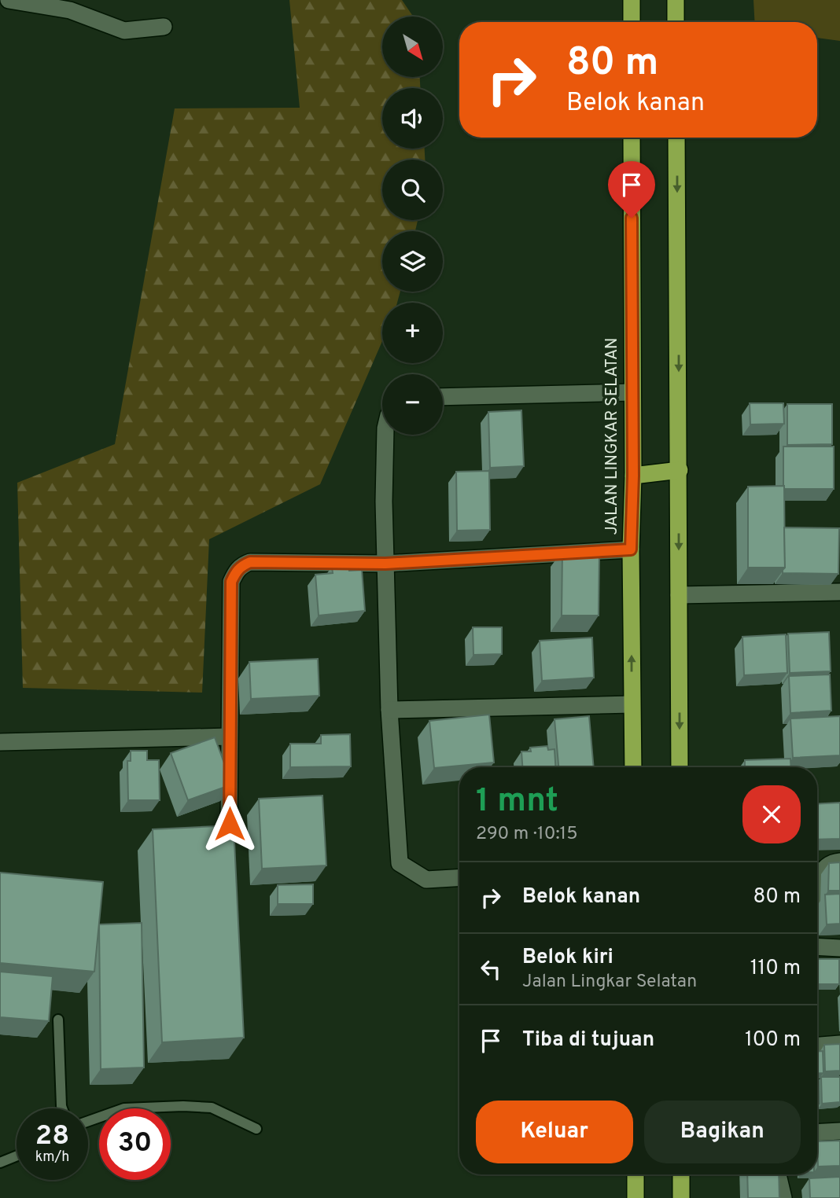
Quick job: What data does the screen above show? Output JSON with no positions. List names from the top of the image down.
{
  "streets": {
    "highway": ["JALAN LINGKAR SELATAN"]
  },
  "north": "bottom right",
  "page": {
    "map_buttons": ["+", "−"],
    "turn": ["80 m", "Belok kanan"],
    "heading": ["1 mnt", "290 m · 10:15"],
    "list": [
      {
        "name": "Belok kanan",
        "value": "80 m"
      },
      {
        "name": "Belok kiri",
        "note": "Jalan Lingkar Selatan",
        "value": "110 m"
      },
      {
        "name": "Tiba di tujuan",
        "value": "100 m"
      }
    ],
    "buttons": ["Keluar", "Bagikan"],
    "speed": "28 km/h",
    "limit": "30"
  }
}
